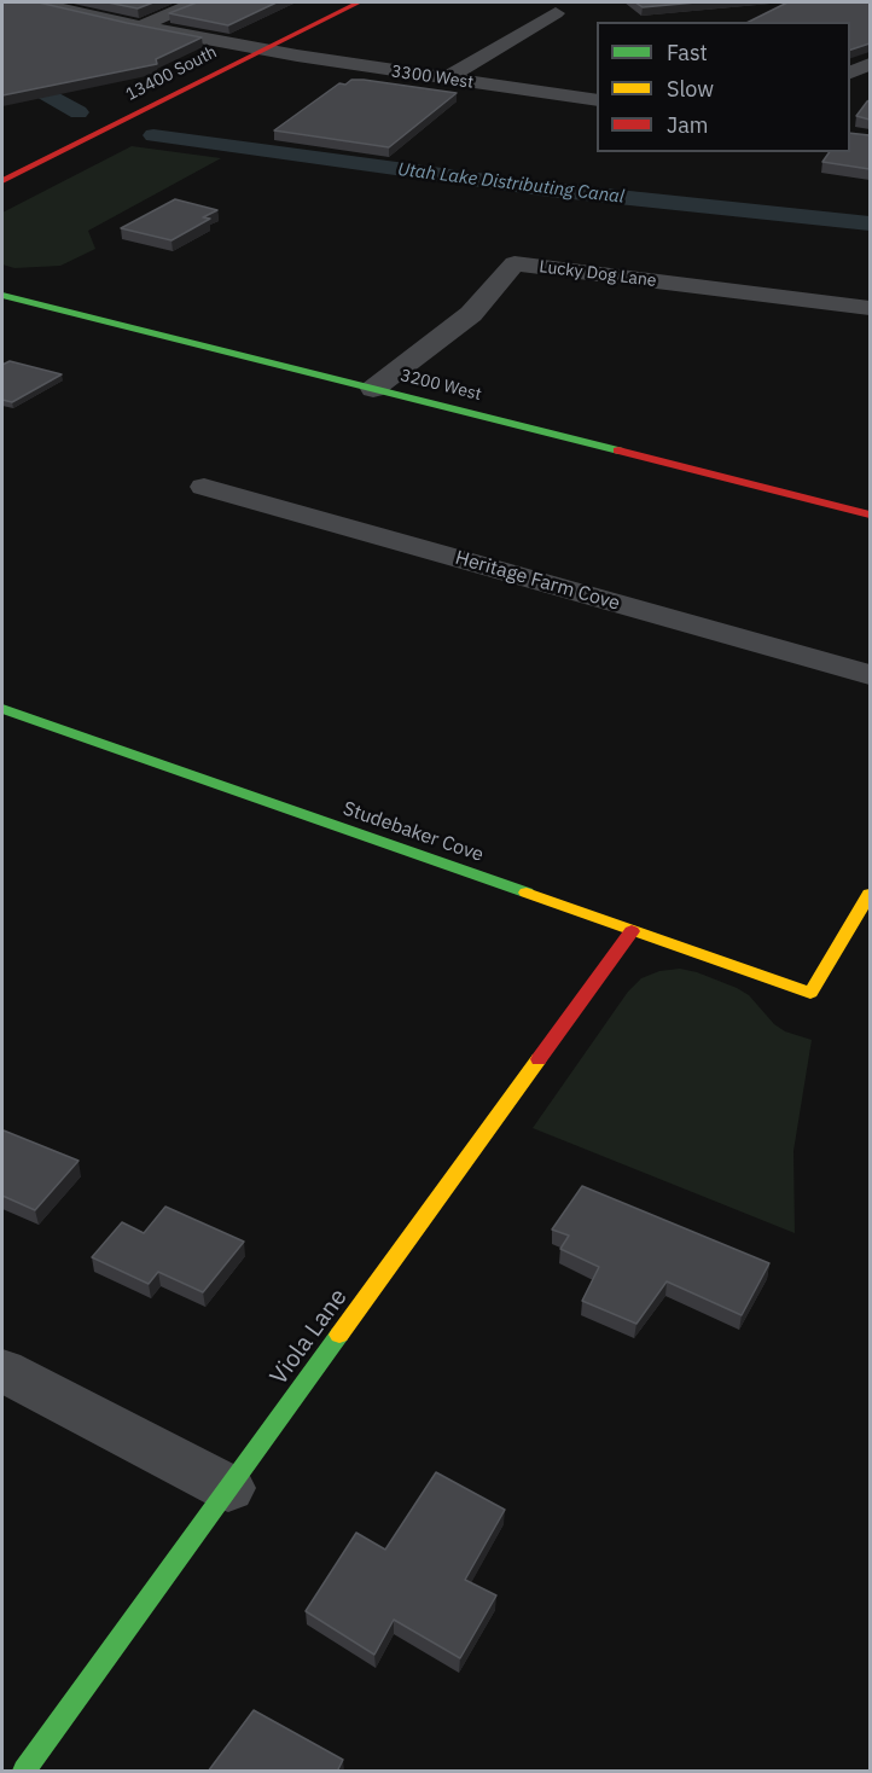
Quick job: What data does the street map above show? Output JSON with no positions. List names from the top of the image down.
{
  "streets": {
    "street": [
      "13400 South",
      "3300 West",
      "Lucky Dog Lane",
      "3200 West",
      "Heritage Farm Cove",
      "Studebaker Cove",
      "Viola Lane"
    ]
  },
  "crossings": [
    ["13400 South", "3300 West"],
    ["Lucky Dog Lane", "3200 West"],
    ["Studebaker Cove", "Viola Lane"]
  ],
  "water": ["Utah Lake Distributing Canal"],
  "legend": ["Fast", "Slow", "Jam"]
}
